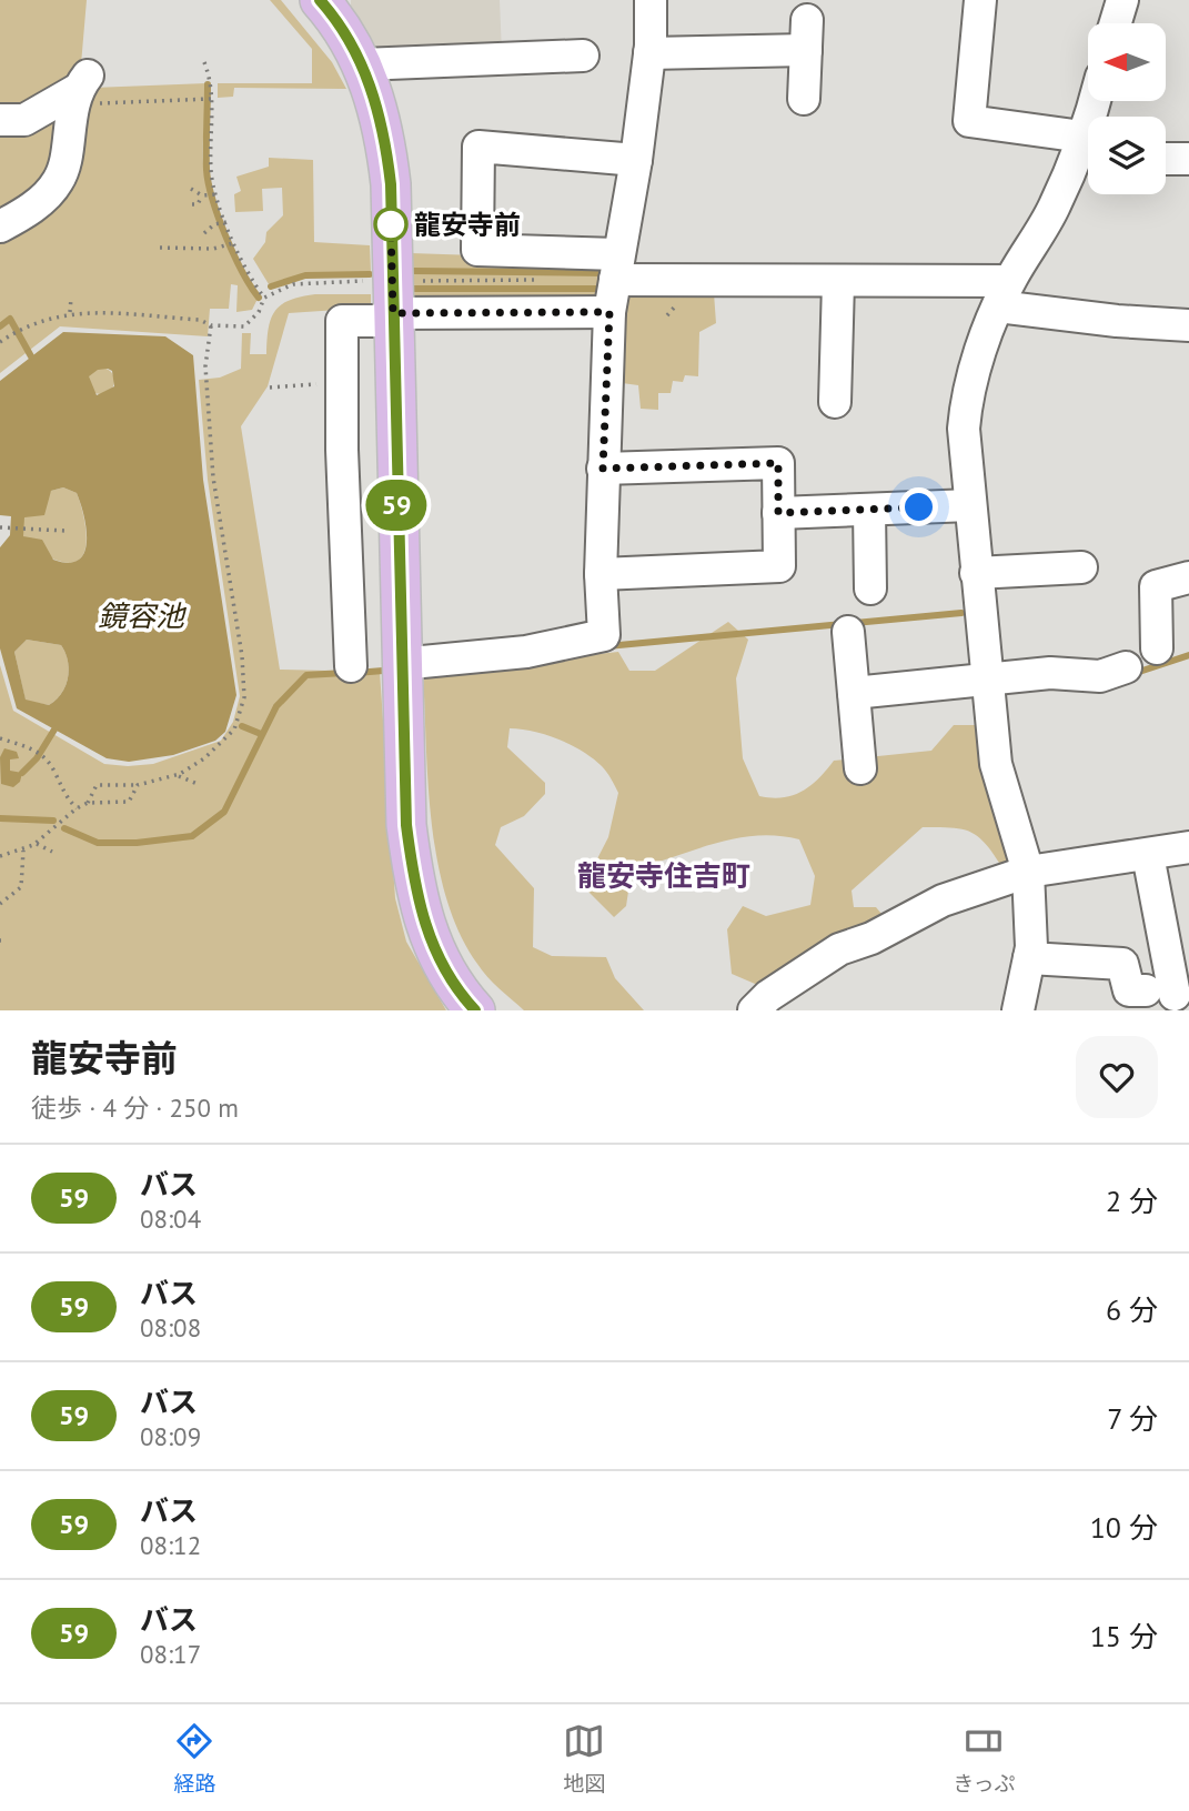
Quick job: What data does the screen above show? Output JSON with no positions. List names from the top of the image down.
{
  "districts": ["龍安寺住吉町"],
  "water": ["鏡容池"],
  "places": ["龍安寺前"],
  "lines": ["bus line 59"],
  "north": "left",
  "page": {
    "on_map": "59",
    "heading": ["龍安寺前", "徒歩 · 4 分 · 250 m"],
    "list": [
      {
        "mark": "59",
        "name": "バス",
        "note": "08:04",
        "value": "2 分"
      },
      {
        "mark": "59",
        "name": "バス",
        "note": "08:08",
        "value": "6 分"
      },
      {
        "mark": "59",
        "name": "バス",
        "note": "08:09",
        "value": "7 分"
      },
      {
        "mark": "59",
        "name": "バス",
        "note": "08:12",
        "value": "10 分"
      },
      {
        "mark": "59",
        "name": "バス",
        "note": "08:17",
        "value": "15 分"
      }
    ],
    "tabs": ["経路", "地図", "きっぷ"]
  }
}
